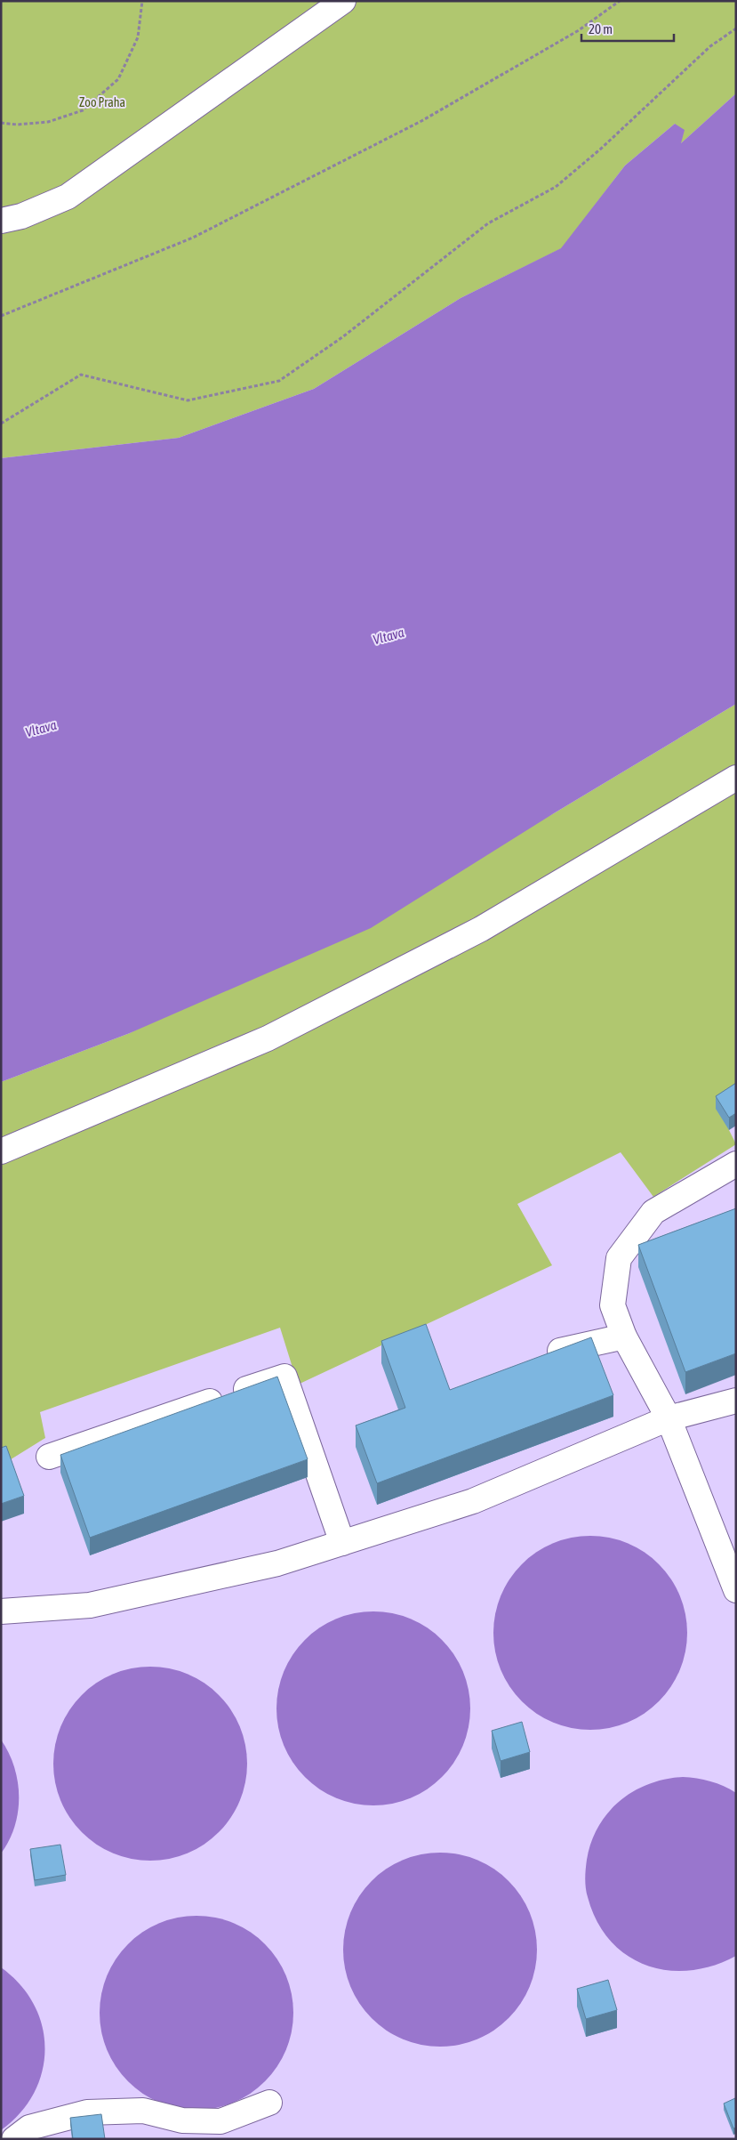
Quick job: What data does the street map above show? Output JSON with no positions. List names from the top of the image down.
{
  "water": ["Vltava"],
  "parks": ["Zoo Praha"],
  "scale_bar": "20 m"
}
